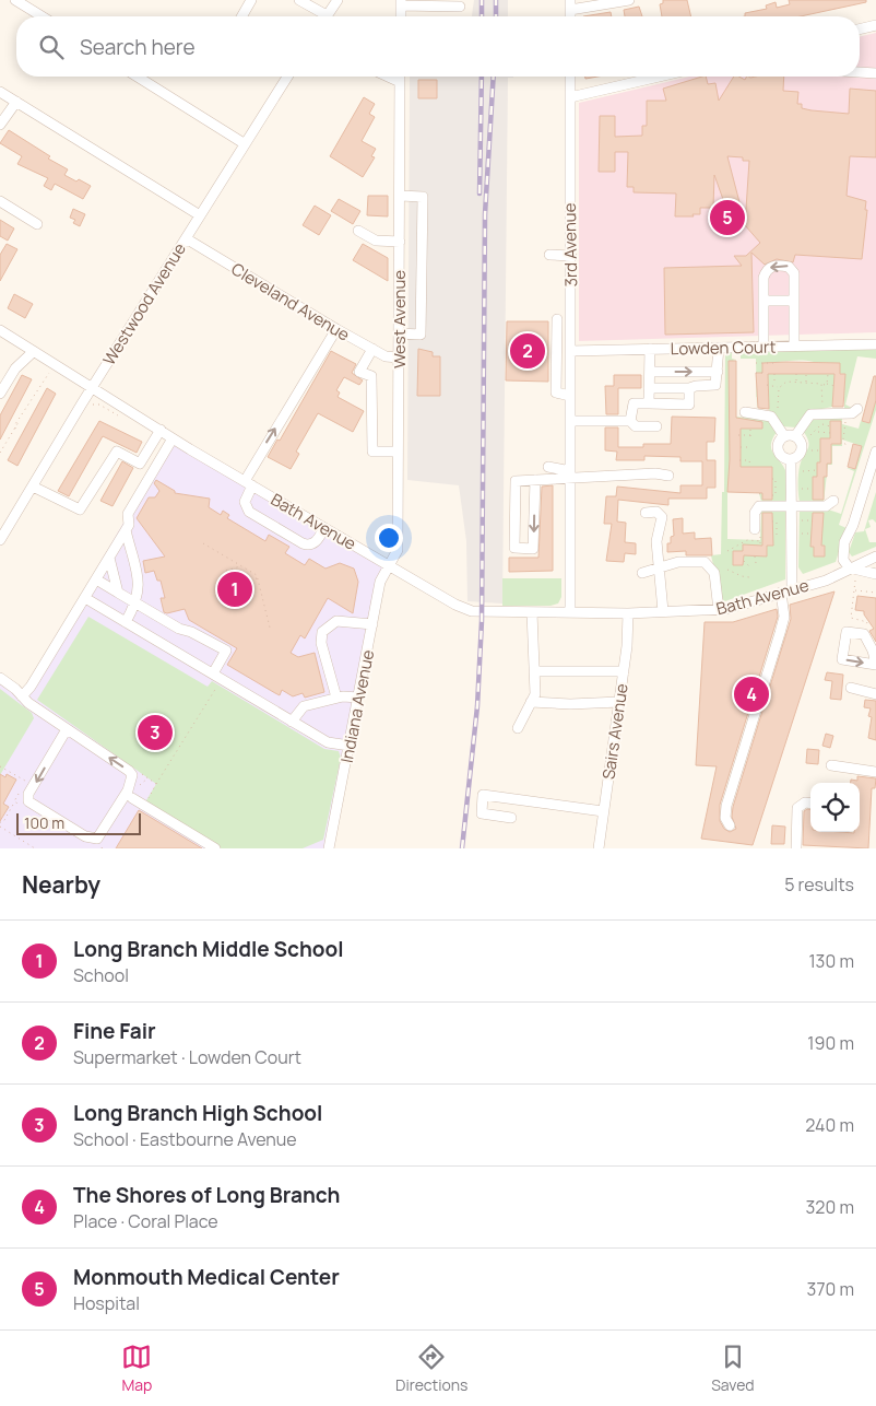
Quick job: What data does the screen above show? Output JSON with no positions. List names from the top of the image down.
{
  "streets": {
    "street": [
      "3rd Avenue",
      "Cleveland Avenue",
      "Westwood Avenue",
      "West Avenue",
      "Lowden Court",
      "Bath Avenue",
      "Indiana Avenue",
      "Sairs Avenue"
    ]
  },
  "crossings": [
    ["3rd Avenue", "Lowden Court"],
    ["3rd Avenue", "Bath Avenue"],
    ["Cleveland Avenue", "Westwood Avenue"],
    ["Cleveland Avenue", "West Avenue"],
    ["Westwood Avenue", "Bath Avenue"],
    ["West Avenue", "Bath Avenue"],
    ["West Avenue", "Indiana Avenue"],
    ["Bath Avenue", "Indiana Avenue"],
    ["Bath Avenue", "Sairs Avenue"]
  ],
  "scale_bar": "100 m",
  "page": {
    "search": "Search here",
    "pins": [
      "5",
      "2",
      "1",
      "4",
      "3"
    ],
    "scale": "100 m",
    "heading": ["Nearby", "5 results"],
    "list": [
      {
        "mark": "1",
        "name": "Long Branch Middle School",
        "note": "School",
        "value": "130 m"
      },
      {
        "mark": "2",
        "name": "Fine Fair",
        "note": "Supermarket · Lowden Court",
        "value": "190 m"
      },
      {
        "mark": "3",
        "name": "Long Branch High School",
        "note": "School · Eastbourne Avenue",
        "value": "240 m"
      },
      {
        "mark": "4",
        "name": "The Shores of Long Branch",
        "note": "Place · Coral Place",
        "value": "320 m"
      },
      {
        "mark": "5",
        "name": "Monmouth Medical Center",
        "note": "Hospital",
        "value": "370 m"
      }
    ],
    "nav": ["Map", "Directions", "Saved"]
  }
}
